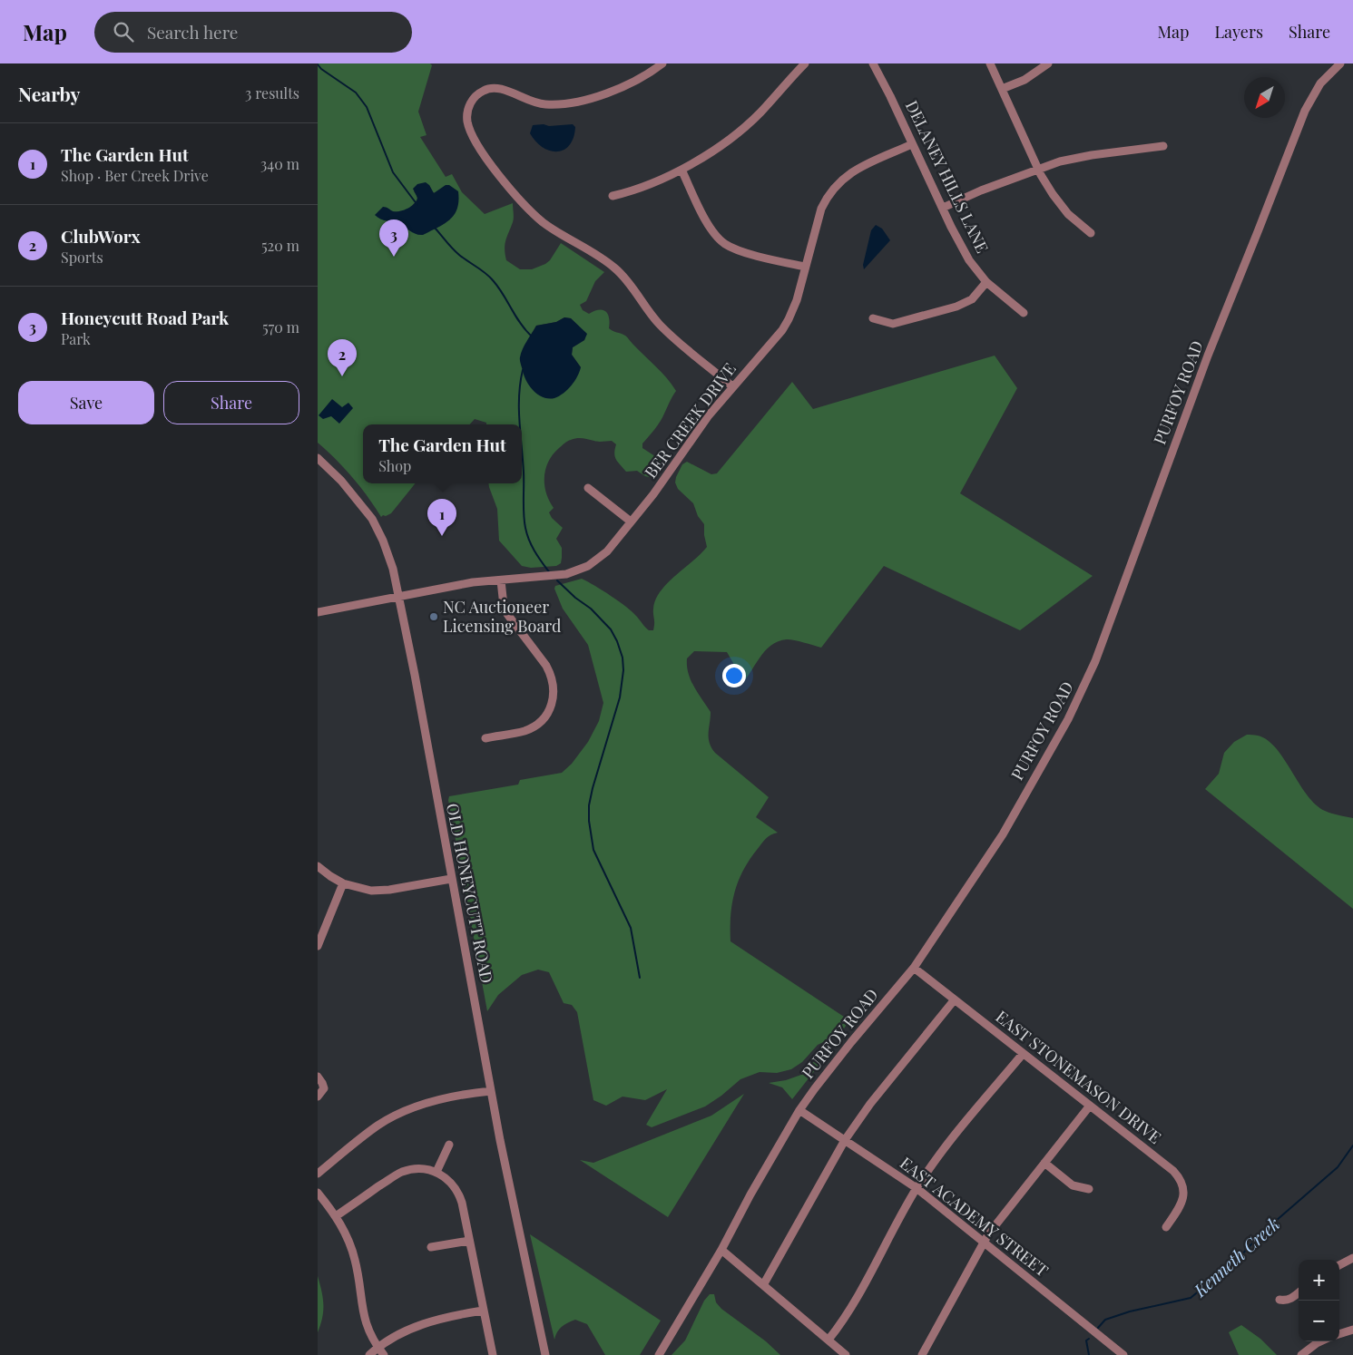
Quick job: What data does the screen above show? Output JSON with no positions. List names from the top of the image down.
{
  "streets": {
    "street": [
      "DELANEY HILLS LANE",
      "PURFOY ROAD",
      "BER CREEK DRIVE",
      "OLD HONEYCUTT ROAD",
      "EAST STONEMASON DRIVE",
      "EAST ACADEMY STREET"
    ]
  },
  "crossings": [
    ["DELANEY HILLS LANE", "BER CREEK DRIVE"],
    ["PURFOY ROAD", "EAST STONEMASON DRIVE"],
    ["PURFOY ROAD", "EAST ACADEMY STREET"],
    ["BER CREEK DRIVE", "OLD HONEYCUTT ROAD"]
  ],
  "water": ["Kenneth Creek"],
  "places": ["NC Auctioneer Licensing Board"],
  "north": "bottom left",
  "page": {
    "header": "Map",
    "search": "Search here",
    "nav": ["Map", "Layers", "Share"],
    "heading": ["Nearby", "3 results"],
    "list": [
      {
        "mark": "1",
        "name": "The Garden Hut",
        "note": "Shop · Ber Creek Drive",
        "value": "340 m"
      },
      {
        "mark": "2",
        "name": "ClubWorx",
        "note": "Sports",
        "value": "520 m"
      },
      {
        "mark": "3",
        "name": "Honeycutt Road Park",
        "note": "Park",
        "value": "570 m"
      }
    ],
    "pins": ["3", "2", "1"],
    "buttons": ["Save", "Share"],
    "popup": ["The Garden Hut", "Shop"],
    "map_buttons": ["+", "−"]
  }
}
